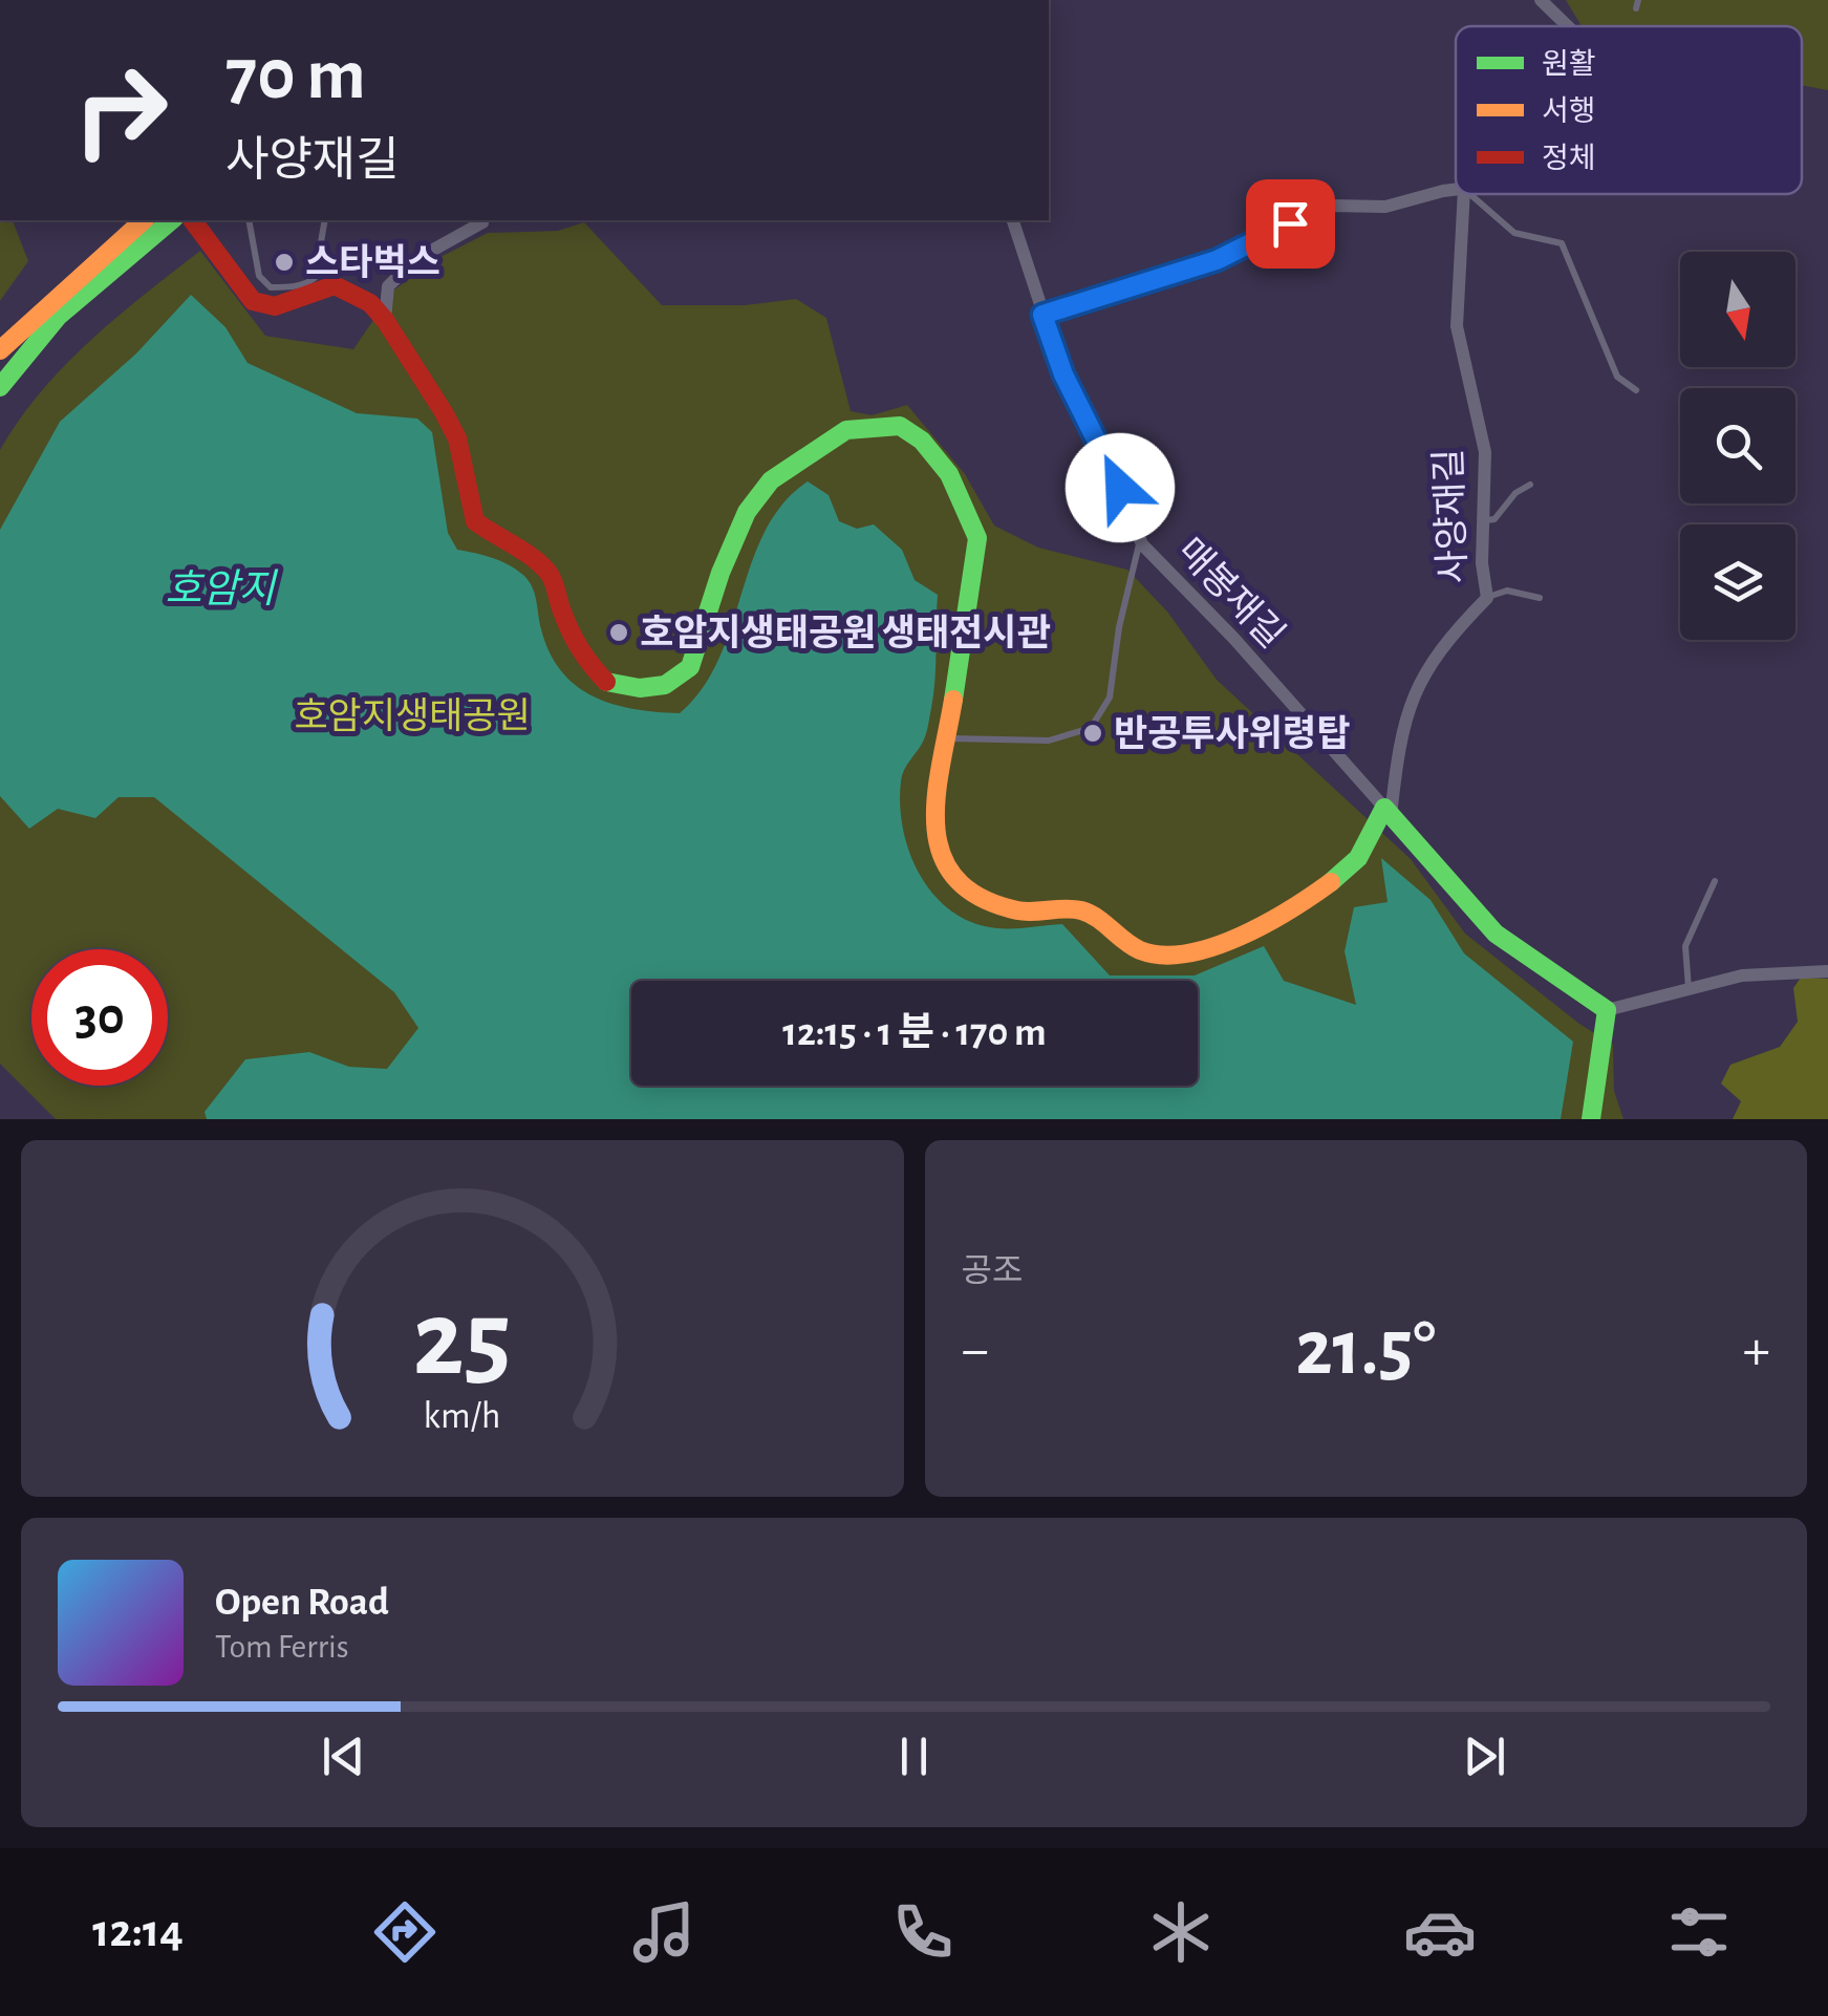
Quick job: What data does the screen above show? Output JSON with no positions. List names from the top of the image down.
{
  "streets": {
    "street": ["사양재길", "매봉재길"]
  },
  "crossings": [
    ["사양재길", "매봉재길"]
  ],
  "water": ["호암지"],
  "parks": ["호암지생태공원"],
  "places": ["스타벅스", "호암지생태공원 생태전시관", "반공투사위령탑"],
  "legend": ["원활", "서행", "정체"],
  "north": "bottom",
  "page": {
    "turn": ["70 m", "사양재길"],
    "limit": "30",
    "trip": "12:15 · 1 분 · 170 m",
    "tile": "공조",
    "heat": ["−", "21.5°", "+"],
    "song": ["Open Road", "Tom Ferris"],
    "tabs": "12:14",
    "gauge": ["25", "km/h"]
  }
}
